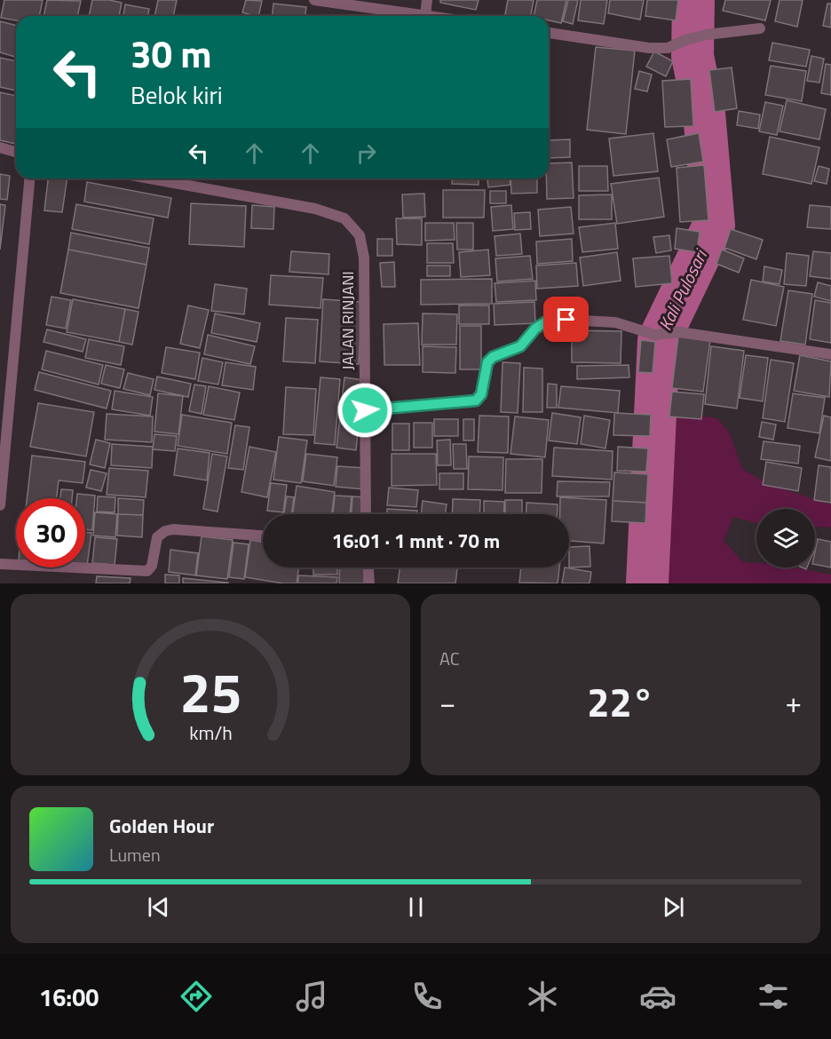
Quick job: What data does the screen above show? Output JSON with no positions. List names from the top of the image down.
{
  "streets": {
    "street": ["JALAN RINJANI"]
  },
  "water": ["Kali Pulosari"],
  "page": {
    "turn": ["30 m", "Belok kiri"],
    "limit": "30",
    "trip": "16:01 · 1 mnt · 70 m",
    "tile": "AC",
    "heat": ["−", "22°", "+"],
    "song": ["Golden Hour", "Lumen"],
    "tabs": "16:00",
    "gauge": ["25", "km/h"]
  }
}
